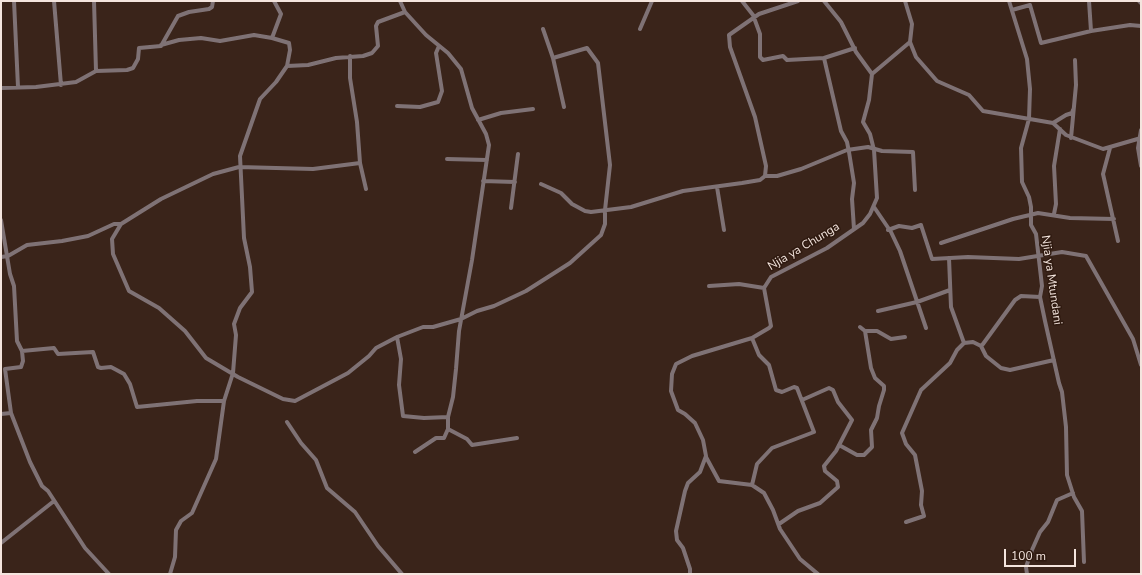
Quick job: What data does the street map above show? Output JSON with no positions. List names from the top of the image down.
{
  "streets": {
    "street": ["Njia ya Chunga", "Njia ya Mtundani"]
  },
  "scale_bar": "100 m"
}
